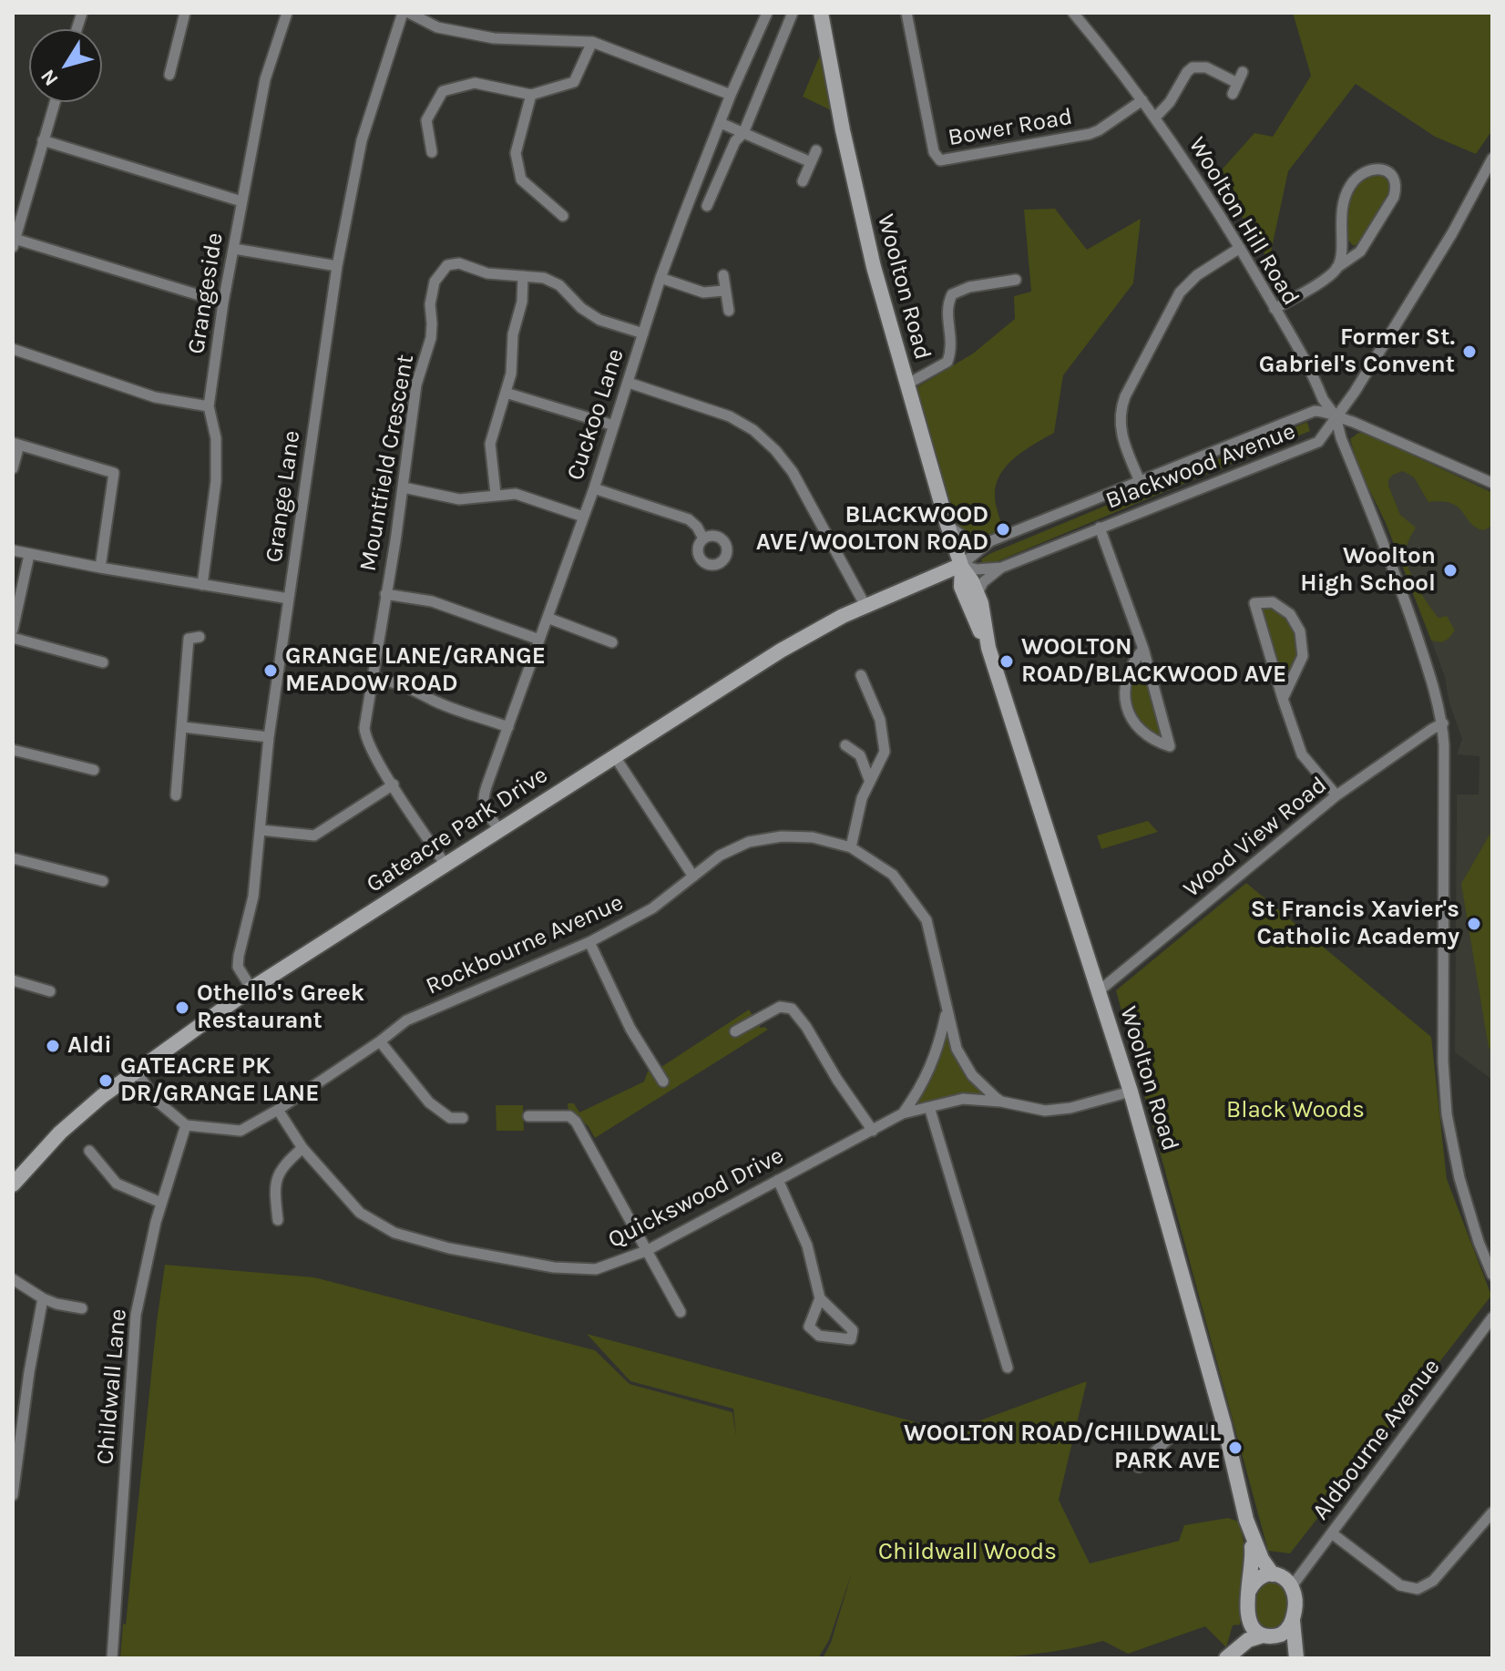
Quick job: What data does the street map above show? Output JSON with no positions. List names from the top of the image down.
{
  "streets": {
    "street": [
      "Bower Road",
      "Woolton Hill Road",
      "Woolton Road",
      "Grangeside",
      "Cuckoo Lane",
      "Mountfield Crescent",
      "Blackwood Avenue",
      "Grange Lane",
      "Gateacre Park Drive",
      "Wood View Road",
      "Rockbourne Avenue",
      "Quickswood Drive",
      "Childwall Lane",
      "Aldbourne Avenue"
    ]
  },
  "crossings": [
    ["Bower Road", "Woolton Hill Road"],
    ["Woolton Hill Road", "Blackwood Avenue"],
    ["Woolton Hill Road", "Wood View Road"],
    ["Woolton Road", "Blackwood Avenue"],
    ["Woolton Road", "Gateacre Park Drive"],
    ["Woolton Road", "Wood View Road"],
    ["Woolton Road", "Aldbourne Avenue"],
    ["Cuckoo Lane", "Mountfield Crescent"],
    ["Cuckoo Lane", "Gateacre Park Drive"],
    ["Mountfield Crescent", "Gateacre Park Drive"],
    ["Blackwood Avenue", "Gateacre Park Drive"],
    ["Grange Lane", "Gateacre Park Drive"],
    ["Rockbourne Avenue", "Quickswood Drive"],
    ["Rockbourne Avenue", "Childwall Lane"]
  ],
  "parks": ["Black Woods", "Childwall Woods"],
  "places": [
    "Former St. Gabriel's Convent",
    "BLACKWOOD AVE/WOOLTON ROAD",
    "Woolton High School",
    "WOOLTON ROAD/BLACKWOOD AVE",
    "GRANGE LANE/GRANGE MEADOW ROAD",
    "St Francis Xavier's Catholic Academy",
    "Othello's Greek Restaurant",
    "Aldi",
    "GATEACRE PK DR/GRANGE LANE",
    "WOOLTON ROAD/CHILDWALL PARK AVE"
  ],
  "north": "bottom left"
}
